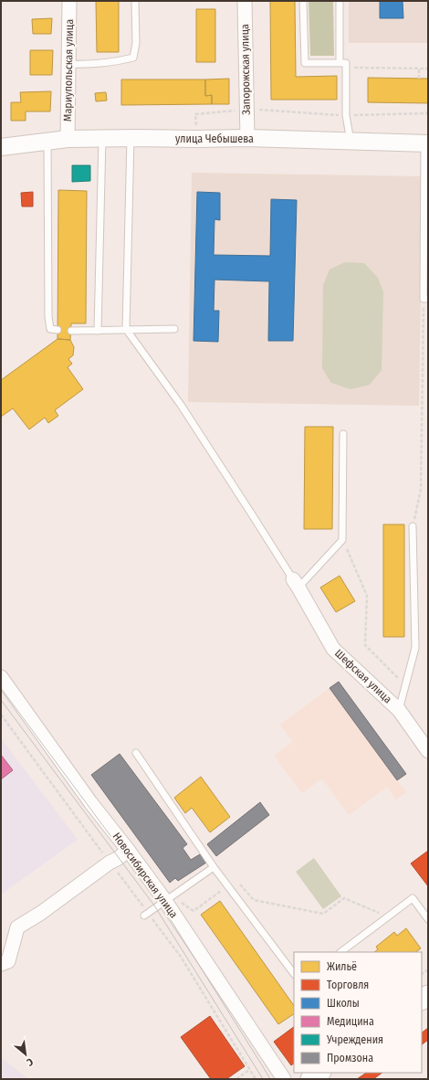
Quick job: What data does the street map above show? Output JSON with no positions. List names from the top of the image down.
{
  "streets": {
    "street": [
      "Запорожская улица",
      "Мариупольская улица",
      "улица Чебышева",
      "Шефская улица",
      "Новосибирская улица"
    ]
  },
  "crossings": [
    ["Запорожская улица", "улица Чебышева"],
    ["Мариупольская улица", "улица Чебышева"]
  ],
  "legend": [
    "Жильё",
    "Торговля",
    "Школы",
    "Медицина",
    "Учреждения",
    "Промзона"
  ],
  "north": "bottom right"
}
